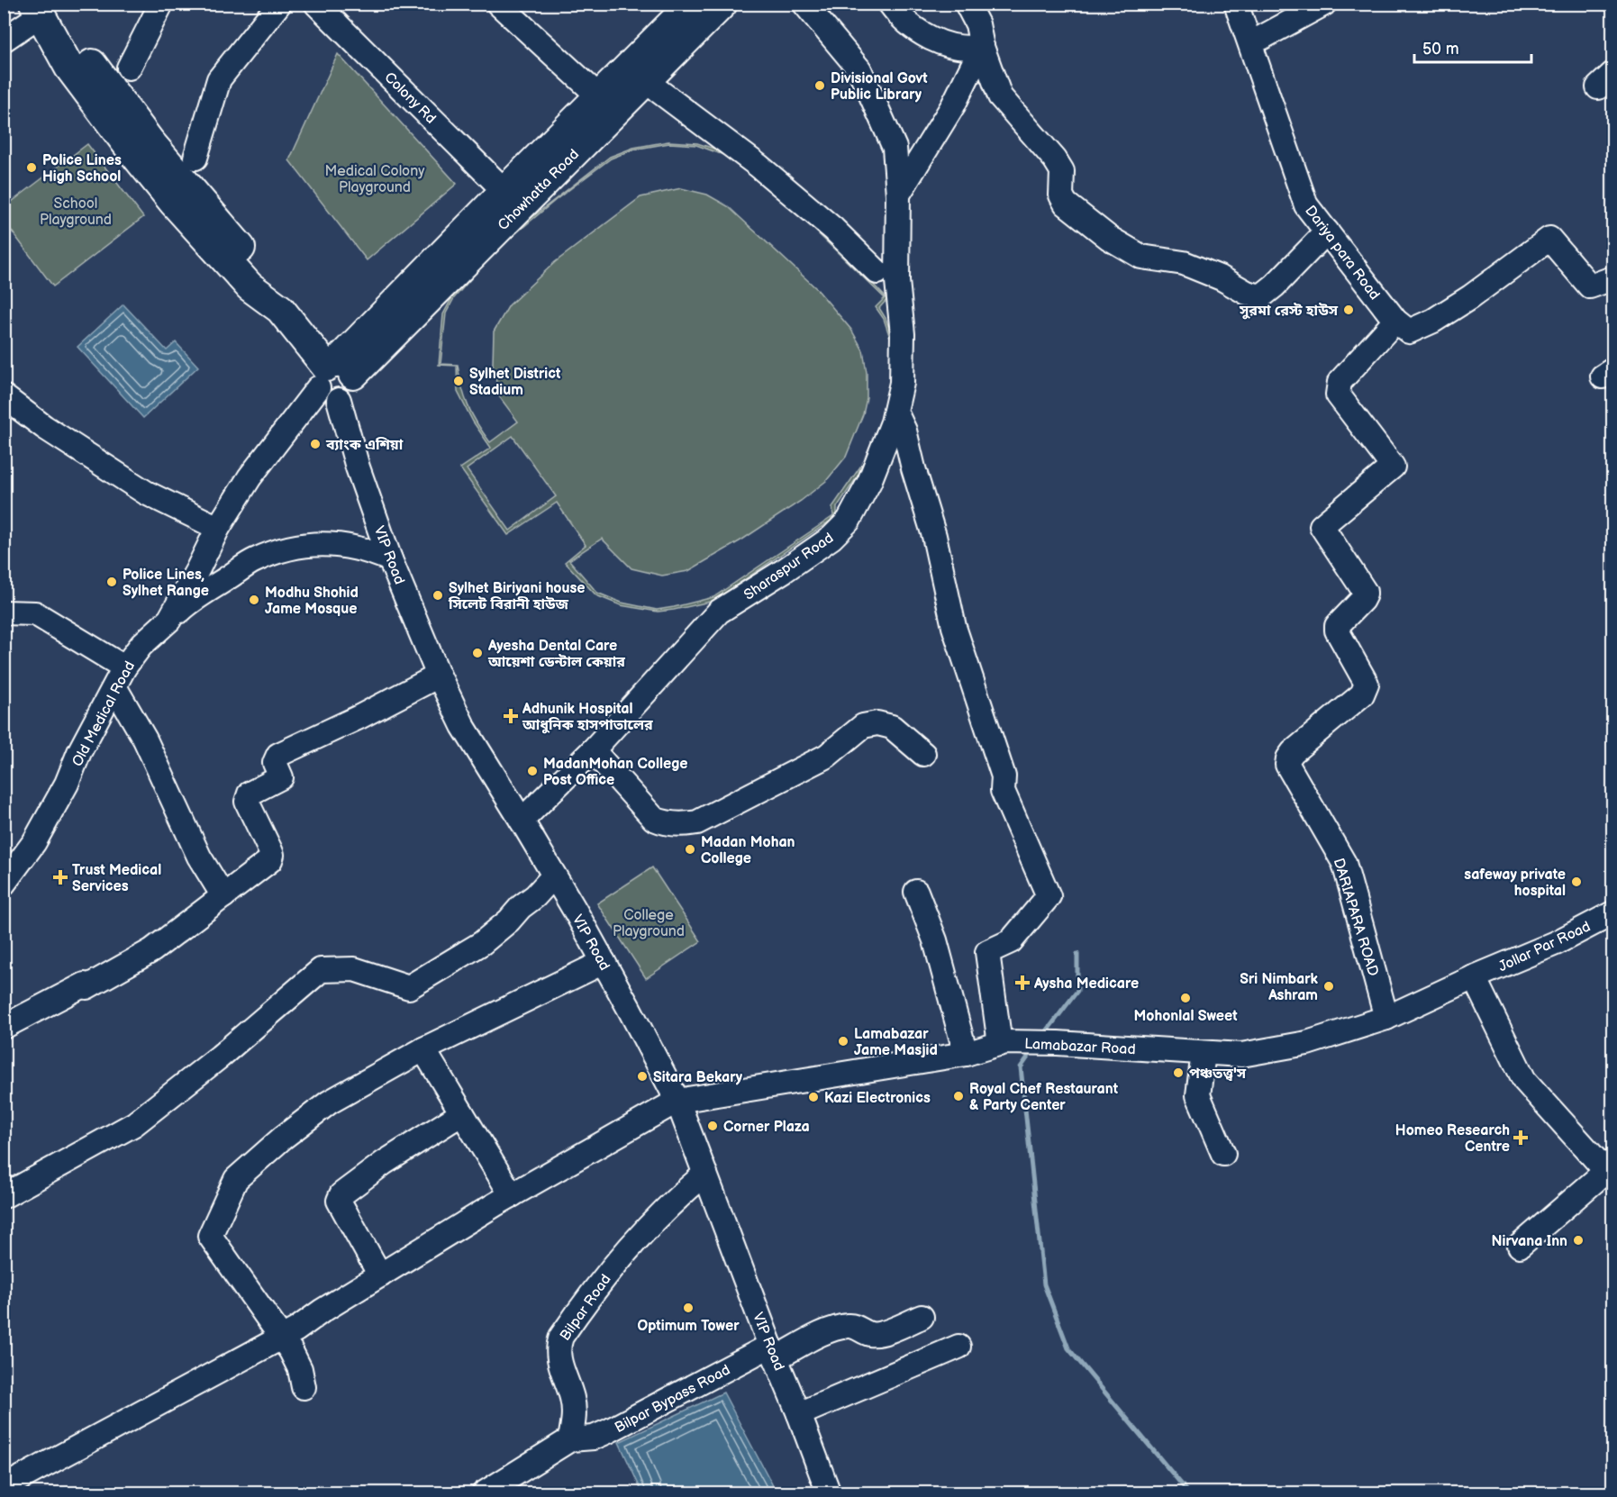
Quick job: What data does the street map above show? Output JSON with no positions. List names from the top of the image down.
{
  "streets": {
    "main road": ["Chowhatta Road"],
    "street": [
      "Colony Rd",
      "Dariya para Road",
      "VIP Road",
      "Sharaspur Road",
      "Old Medical Road",
      "DARIAPARA ROAD",
      "Jollar Par Road",
      "Lamabazar Road",
      "Bilpar Road",
      "Bilpar Bypass Road"
    ]
  },
  "crossings": [
    ["Colony Rd", "Chowhatta Road"],
    ["Chowhatta Road", "VIP Road"],
    ["Chowhatta Road", "Old Medical Road"],
    ["Dariya para Road", "DARIAPARA ROAD"],
    ["VIP Road", "Sharaspur Road"],
    ["VIP Road", "Old Medical Road"],
    ["VIP Road", "Lamabazar Road"],
    ["VIP Road", "Bilpar Road"],
    ["VIP Road", "Bilpar Bypass Road"],
    ["DARIAPARA ROAD", "Lamabazar Road"],
    ["Jollar Par Road", "Lamabazar Road"],
    ["Bilpar Road", "Bilpar Bypass Road"]
  ],
  "parks": ["Medical Colony Playground", "School Playground", "College Playground"],
  "places": {
    "other": [
      "Divisional Govt Public Library",
      "Police Lines High School",
      "সুরমা রেস্ট হাউস",
      "Sylhet District Stadium",
      "ব্যাংক এশিয়া",
      "Police Lines, Sylhet Range",
      "Sylhet Biriyani house সিলেট বিরানী হাউজ",
      "Modhu Shohid Jame Mosque",
      "Ayesha Dental Care আয়েশা ডেন্টাল কেয়ার",
      "MadanMohan College Post Office",
      "Madan Mohan College",
      "safeway private hospital",
      "Sri Nimbark Ashram",
      "Mohonlal Sweet",
      "Lamabazar Jame Masjid",
      "পঞ্চতত্ত্ব'স",
      "Sitara Bekary",
      "Royal Chef Restaurant & Party Center",
      "Kazi Electronics",
      "Corner Plaza",
      "Nirvana Inn",
      "Optimum Tower"
    ],
    "health": [
      "Adhunik Hospital আধুনিক হাসপাতালের",
      "Trust Medical Services",
      "Aysha Medicare",
      "Homeo Research Centre"
    ]
  },
  "scale_bar": "50 m"
}
